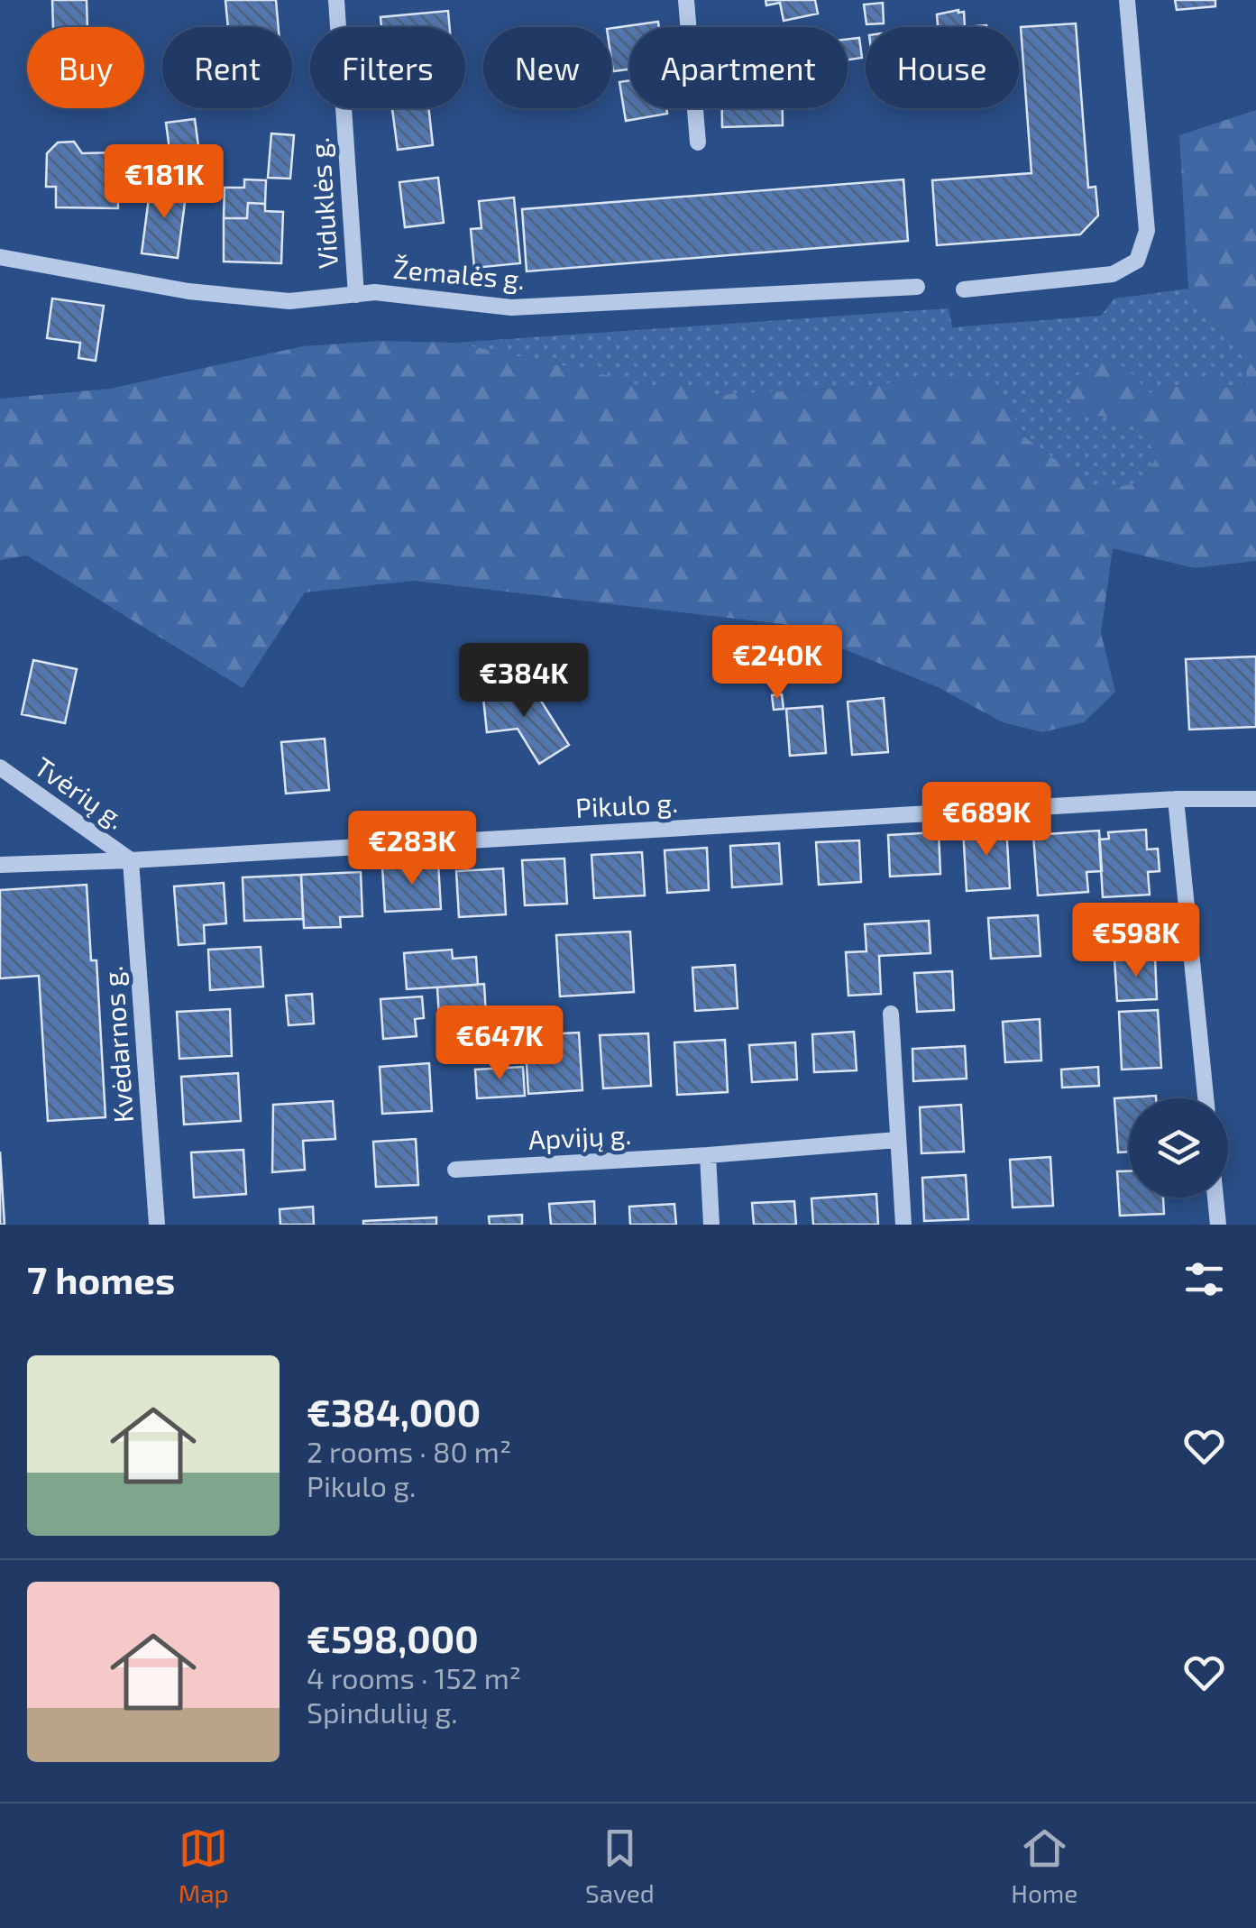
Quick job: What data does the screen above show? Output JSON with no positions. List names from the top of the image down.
{
  "streets": {
    "street": [
      "Viduklės g.",
      "Žemalės g.",
      "Tvėrių g.",
      "Pikulo g.",
      "Kvėdarnos g.",
      "Apvijų g."
    ]
  },
  "crossings": [
    ["Viduklės g.", "Žemalės g."],
    ["Tvėrių g.", "Pikulo g."],
    ["Tvėrių g.", "Kvėdarnos g."],
    ["Pikulo g.", "Kvėdarnos g."]
  ],
  "page": {
    "chip": [
      "Buy",
      "Rent",
      "Filters",
      "New",
      "Apartment",
      "House"
    ],
    "price": [
      "€181K",
      "€240K",
      "€384K",
      "€689K",
      "€283K",
      "€598K",
      "€647K"
    ],
    "heading": "7 homes",
    "list": [
      {
        "name": "€384,000",
        "note": "2 rooms · 80 m² · Pikulo g."
      },
      {
        "name": "€598,000",
        "note": "4 rooms · 152 m² · Spindulių g."
      }
    ],
    "tabs": ["Map", "Saved", "Home"]
  }
}
